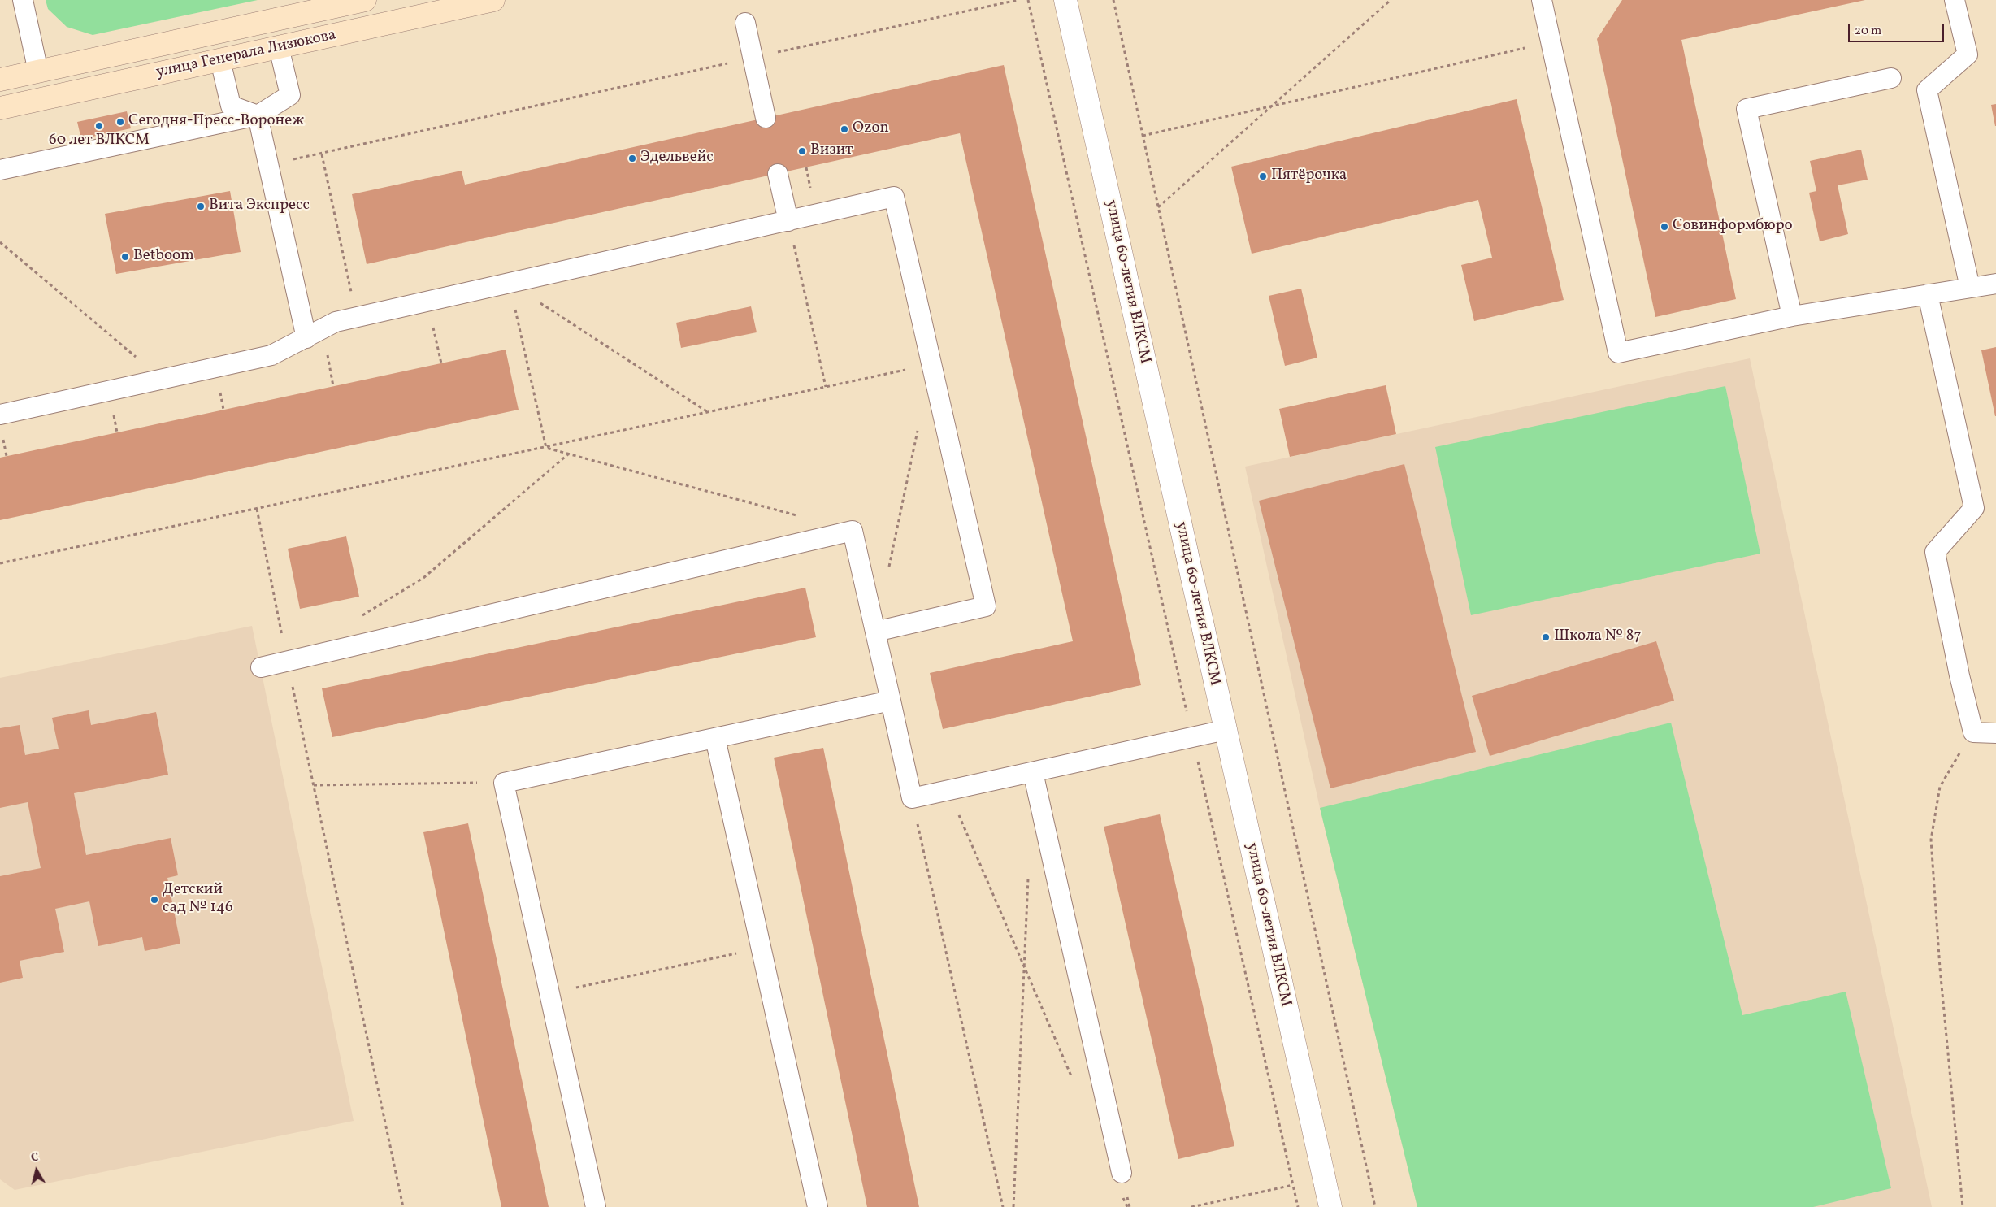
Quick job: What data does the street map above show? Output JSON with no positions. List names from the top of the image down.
{
  "streets": {
    "main road": ["улица Генерала Лизюкова"],
    "street": ["улица 60-летия ВЛКСМ"]
  },
  "places": [
    "Сегодня-Пресс-Воронеж",
    "60 лет ВЛКСМ",
    "Ozon",
    "Визит",
    "Эдельвейс",
    "Пятёрочка",
    "Вита Экспресс",
    "Совинформбюро",
    "Betboom",
    "Школа № 87",
    "Детский сад № 146"
  ],
  "scale_bar": "20 m",
  "north": "top"
}
